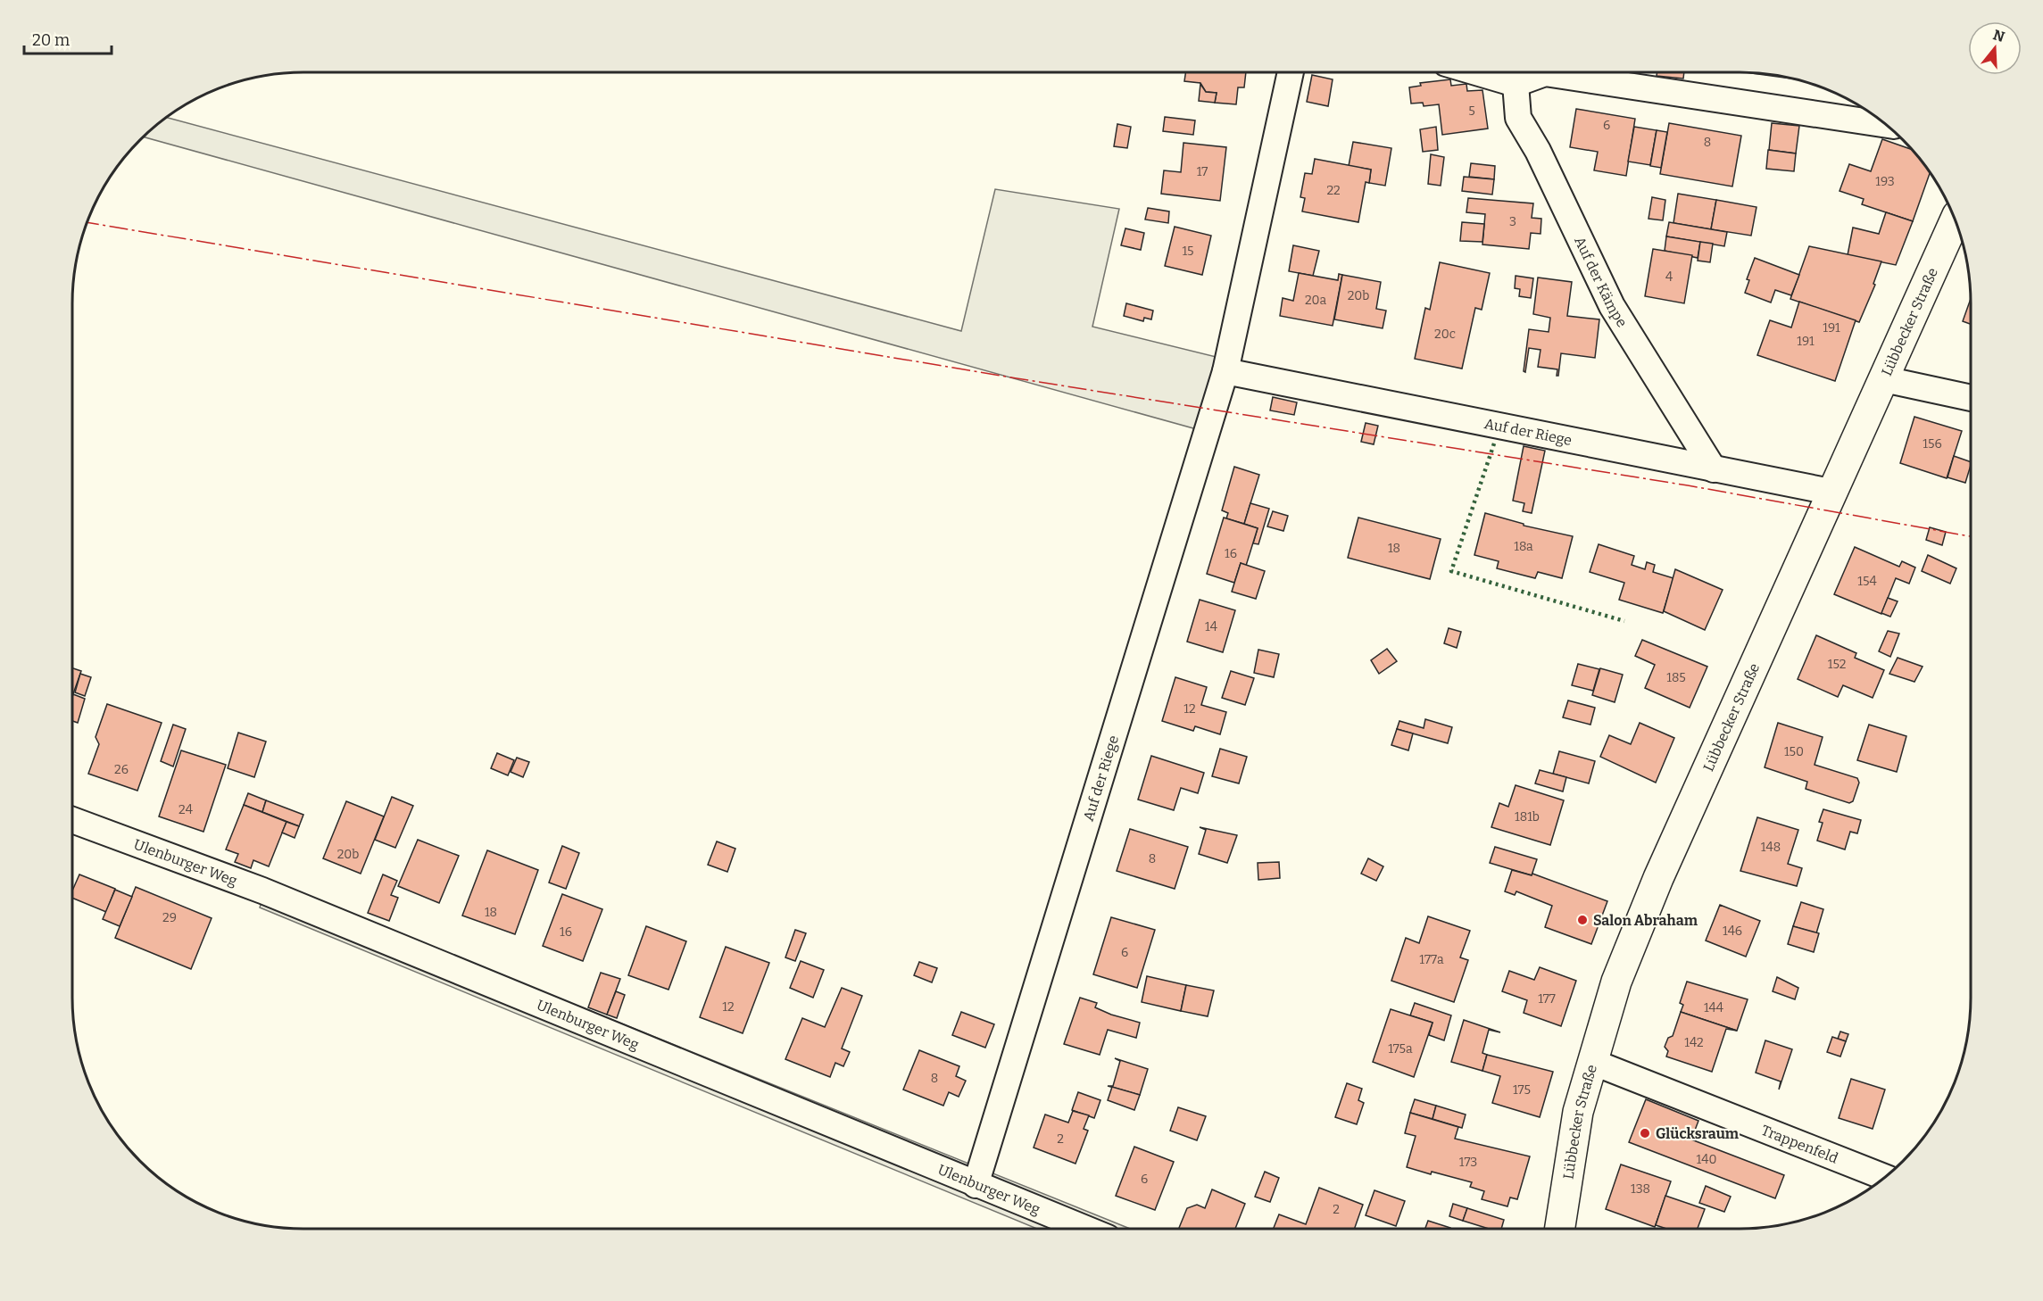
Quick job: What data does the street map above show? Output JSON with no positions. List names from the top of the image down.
{
  "streets": {
    "main road": ["Lübbecker Straße"],
    "street": [
      "Auf der Kämpe",
      "Auf der Riege",
      "Ulenburger Weg",
      "Trappenfeld"
    ]
  },
  "crossings": [
    ["Auf der Kämpe", "Auf der Riege"],
    ["Lübbecker Straße", "Auf der Riege"],
    ["Lübbecker Straße", "Trappenfeld"],
    ["Auf der Riege", "Ulenburger Weg"]
  ],
  "places": ["Salon Abraham", "Glücksraum"],
  "house_numbers": [
    "5",
    "6",
    "8",
    "17",
    "193",
    "22",
    "3",
    "15",
    "4",
    "20b",
    "20a",
    "191",
    "20c",
    "191",
    "156",
    "18a",
    "18",
    "16",
    "154",
    "14",
    "152",
    "185",
    "12",
    "150",
    "26",
    "24",
    "181b",
    "148",
    "20b",
    "8",
    "18",
    "29",
    "146",
    "16",
    "6",
    "177a",
    "177",
    "12",
    "144",
    "142",
    "175a",
    "8",
    "175",
    "2",
    "140",
    "173",
    "6",
    "138",
    "2"
  ],
  "scale_bar": "20 m",
  "north": "top"
}
